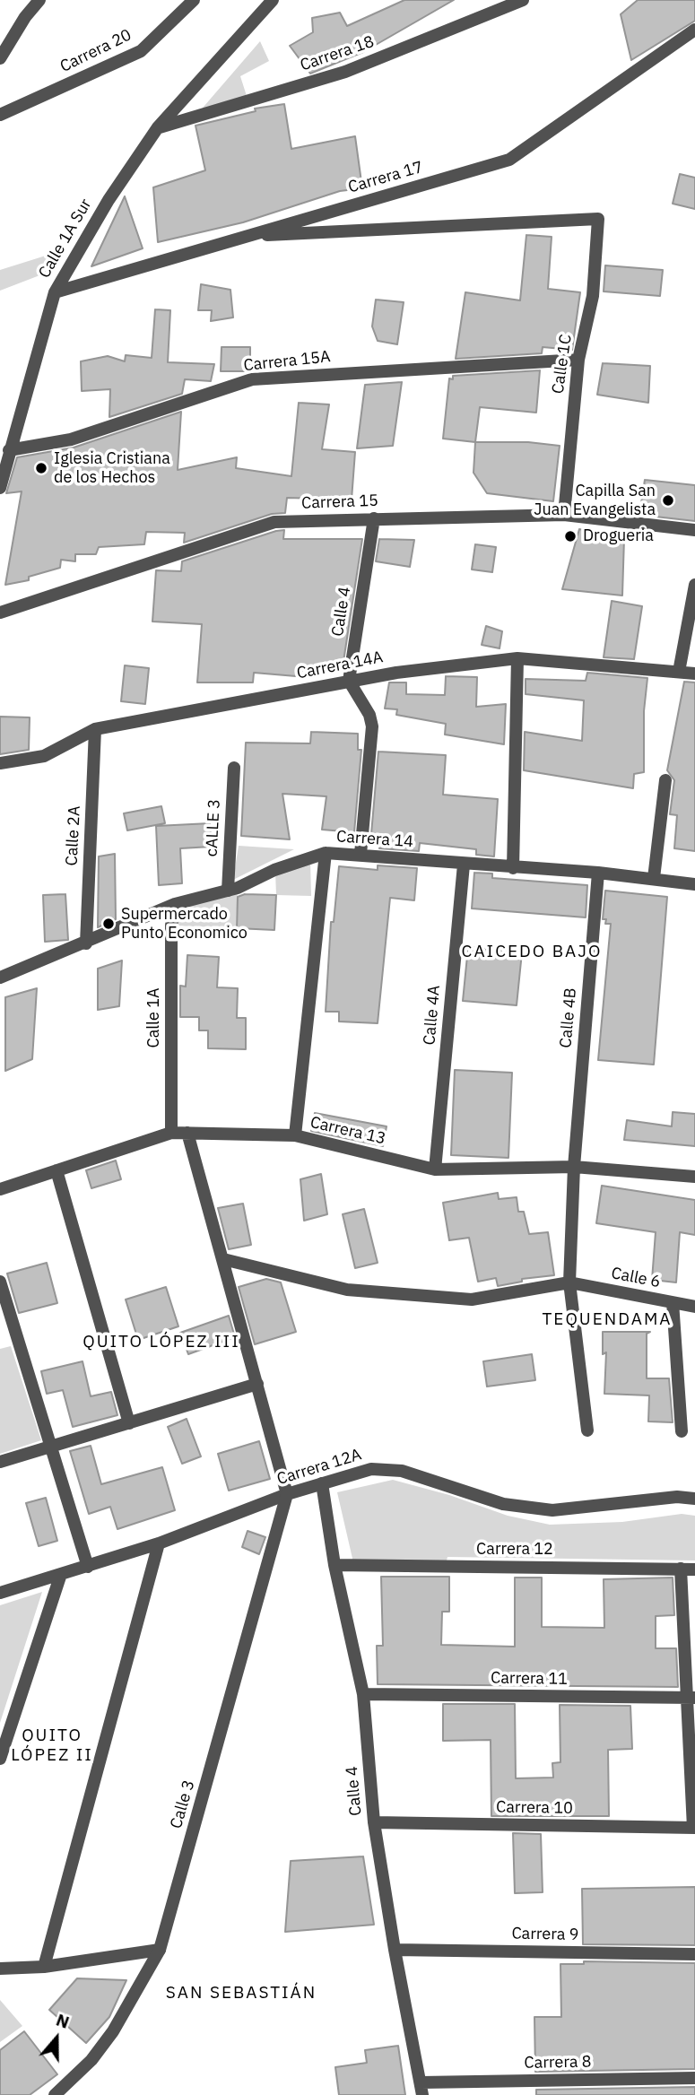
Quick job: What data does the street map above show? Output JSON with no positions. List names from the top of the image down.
{
  "streets": {
    "street": [
      "Carrera 20",
      "Carrera 18",
      "Carrera 17",
      "Calle 1A Sur",
      "Carrera 15A",
      "Calle 1C",
      "Carrera 15",
      "Calle 4",
      "Carrera 14A",
      "cALLE 3",
      "Calle 2A",
      "Carrera 14",
      "Calle 4A",
      "Calle 1A",
      "Calle 4B",
      "Carrera 13",
      "Calle 6",
      "Carrera 12A",
      "Carrera 12",
      "Carrera 11",
      "Calle 3",
      "Carrera 10",
      "Carrera 9",
      "Carrera 8"
    ]
  },
  "crossings": [
    ["Carrera 18", "Calle 1A Sur"],
    ["Carrera 17", "Calle 1A Sur"],
    ["Carrera 17", "Calle 1C"],
    ["Calle 1A Sur", "Carrera 15A"],
    ["Carrera 15A", "Calle 1C"],
    ["Calle 1C", "Carrera 15"],
    ["Carrera 15", "Calle 4"],
    ["Calle 4", "Carrera 14A"],
    ["Calle 4", "Carrera 12A"],
    ["Calle 4", "Carrera 12"],
    ["Calle 4", "Carrera 11"],
    ["Calle 4", "Carrera 10"],
    ["Calle 4", "Carrera 9"],
    ["Calle 4", "Carrera 8"],
    ["Carrera 14A", "Calle 2A"],
    ["cALLE 3", "Carrera 14"],
    ["Calle 2A", "Carrera 14"],
    ["Carrera 14", "Calle 4A"],
    ["Carrera 14", "Calle 1A"],
    ["Carrera 14", "Calle 4B"],
    ["Calle 4A", "Carrera 13"],
    ["Calle 1A", "Carrera 13"],
    ["Calle 4B", "Carrera 13"],
    ["Calle 4B", "Calle 6"],
    ["Carrera 12A", "Calle 3"]
  ],
  "districts": [
    "CAICEDO BAJO",
    "TEQUENDAMA",
    "QUITO LÓPEZ III",
    "QUITO LÓPEZ II",
    "SAN SEBASTIÁN"
  ],
  "places": [
    "Iglesia Cristiana de los Hechos",
    "Capilla San Juan Evangelista",
    "Drogueria",
    "Supermercado Punto Economico"
  ],
  "north": "top"
}
